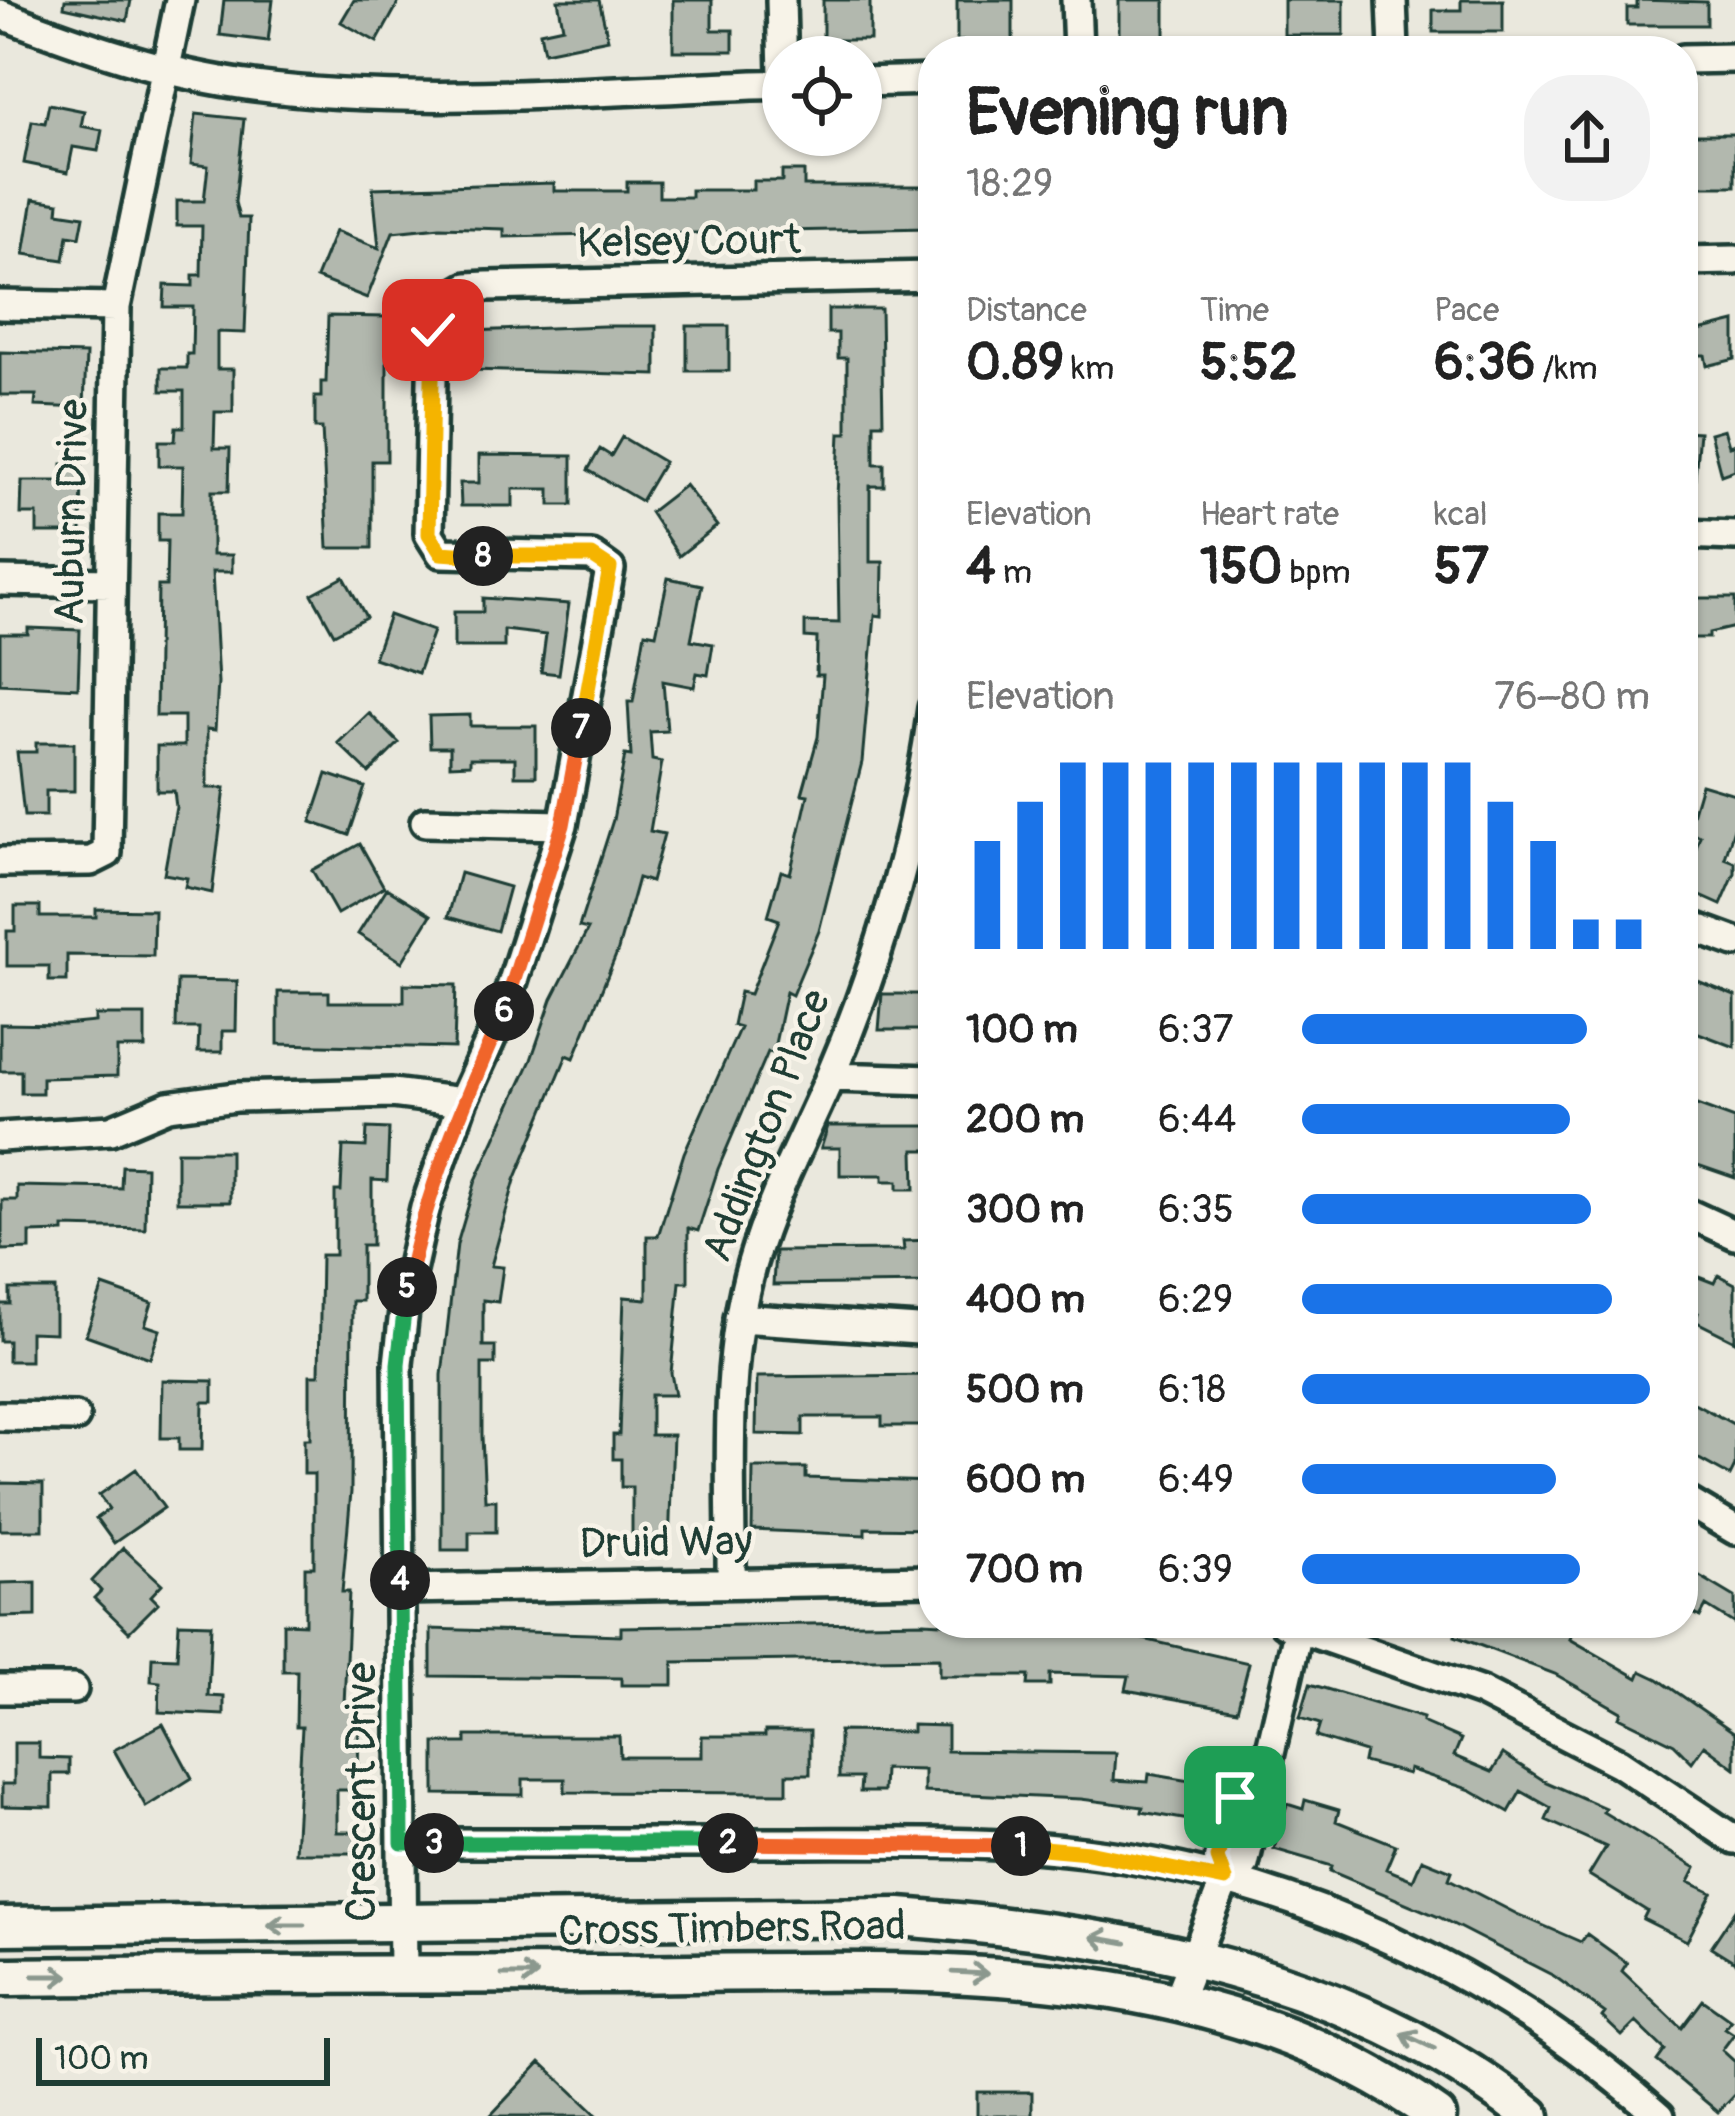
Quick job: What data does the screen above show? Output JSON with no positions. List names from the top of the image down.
{
  "streets": {
    "main road": ["Cross Timbers Road"],
    "street": [
      "Kelsey Court",
      "Auburn Drive",
      "Addington Place",
      "Druid Way",
      "Crescent Drive"
    ]
  },
  "crossings": [
    ["Kelsey Court", "Crescent Drive"],
    ["Addington Place", "Druid Way"],
    ["Druid Way", "Crescent Drive"],
    ["Crescent Drive", "Cross Timbers Road"]
  ],
  "scale_bar": "100 m",
  "page": {
    "heading": ["Evening run", "18:29"],
    "stats": [
      ["Distance", "0.89 km"],
      ["Time", "5:52"],
      ["Pace", "6:36 /km"],
      ["Elevation", "4 m"],
      ["Heart rate", "150 bpm"],
      ["kcal", "57"]
    ],
    "pins": [
      "8",
      "7",
      "6",
      "5",
      "4",
      "2",
      "3",
      "1"
    ],
    "chart": ["Elevation", "76–80 m"],
    "list": [
      {
        "name": "100 m",
        "note": "6:37"
      },
      {
        "name": "200 m",
        "note": "6:44"
      },
      {
        "name": "300 m",
        "note": "6:35"
      },
      {
        "name": "400 m",
        "note": "6:29"
      },
      {
        "name": "500 m",
        "note": "6:18"
      },
      {
        "name": "600 m",
        "note": "6:49"
      },
      {
        "name": "700 m",
        "note": "6:39"
      }
    ],
    "scale": "100 m"
  }
}
